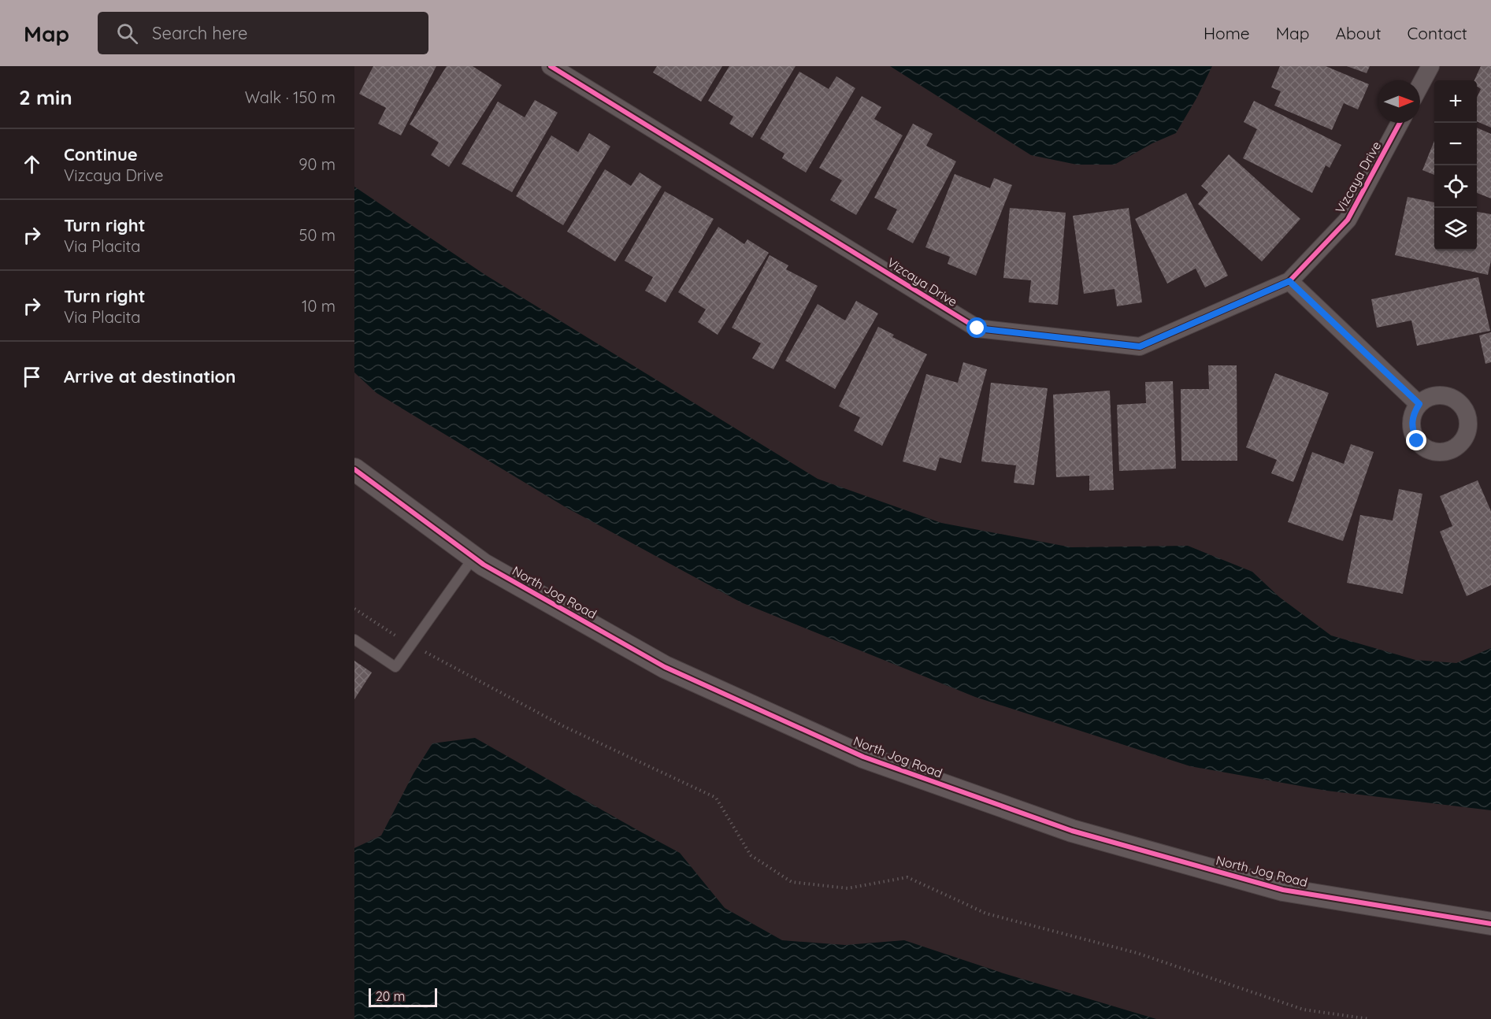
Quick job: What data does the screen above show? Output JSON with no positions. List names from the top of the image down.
{
  "streets": {
    "street": ["Vizcaya Drive", "North Jog Road"]
  },
  "scale_bar": "20 m",
  "north": "right",
  "page": {
    "header": "Map",
    "search": "Search here",
    "nav": [
      "Home",
      "Map",
      "About",
      "Contact"
    ],
    "heading": ["2 min", "Walk · 150 m"],
    "map_buttons": ["+", "−"],
    "list": [
      ["Continue", "Vizcaya Drive", "90 m"],
      ["Turn right", "Via Placita", "50 m"],
      ["Turn right", "Via Placita", "10 m"],
      "Arrive at destination"
    ],
    "scale": "20 m"
  }
}
